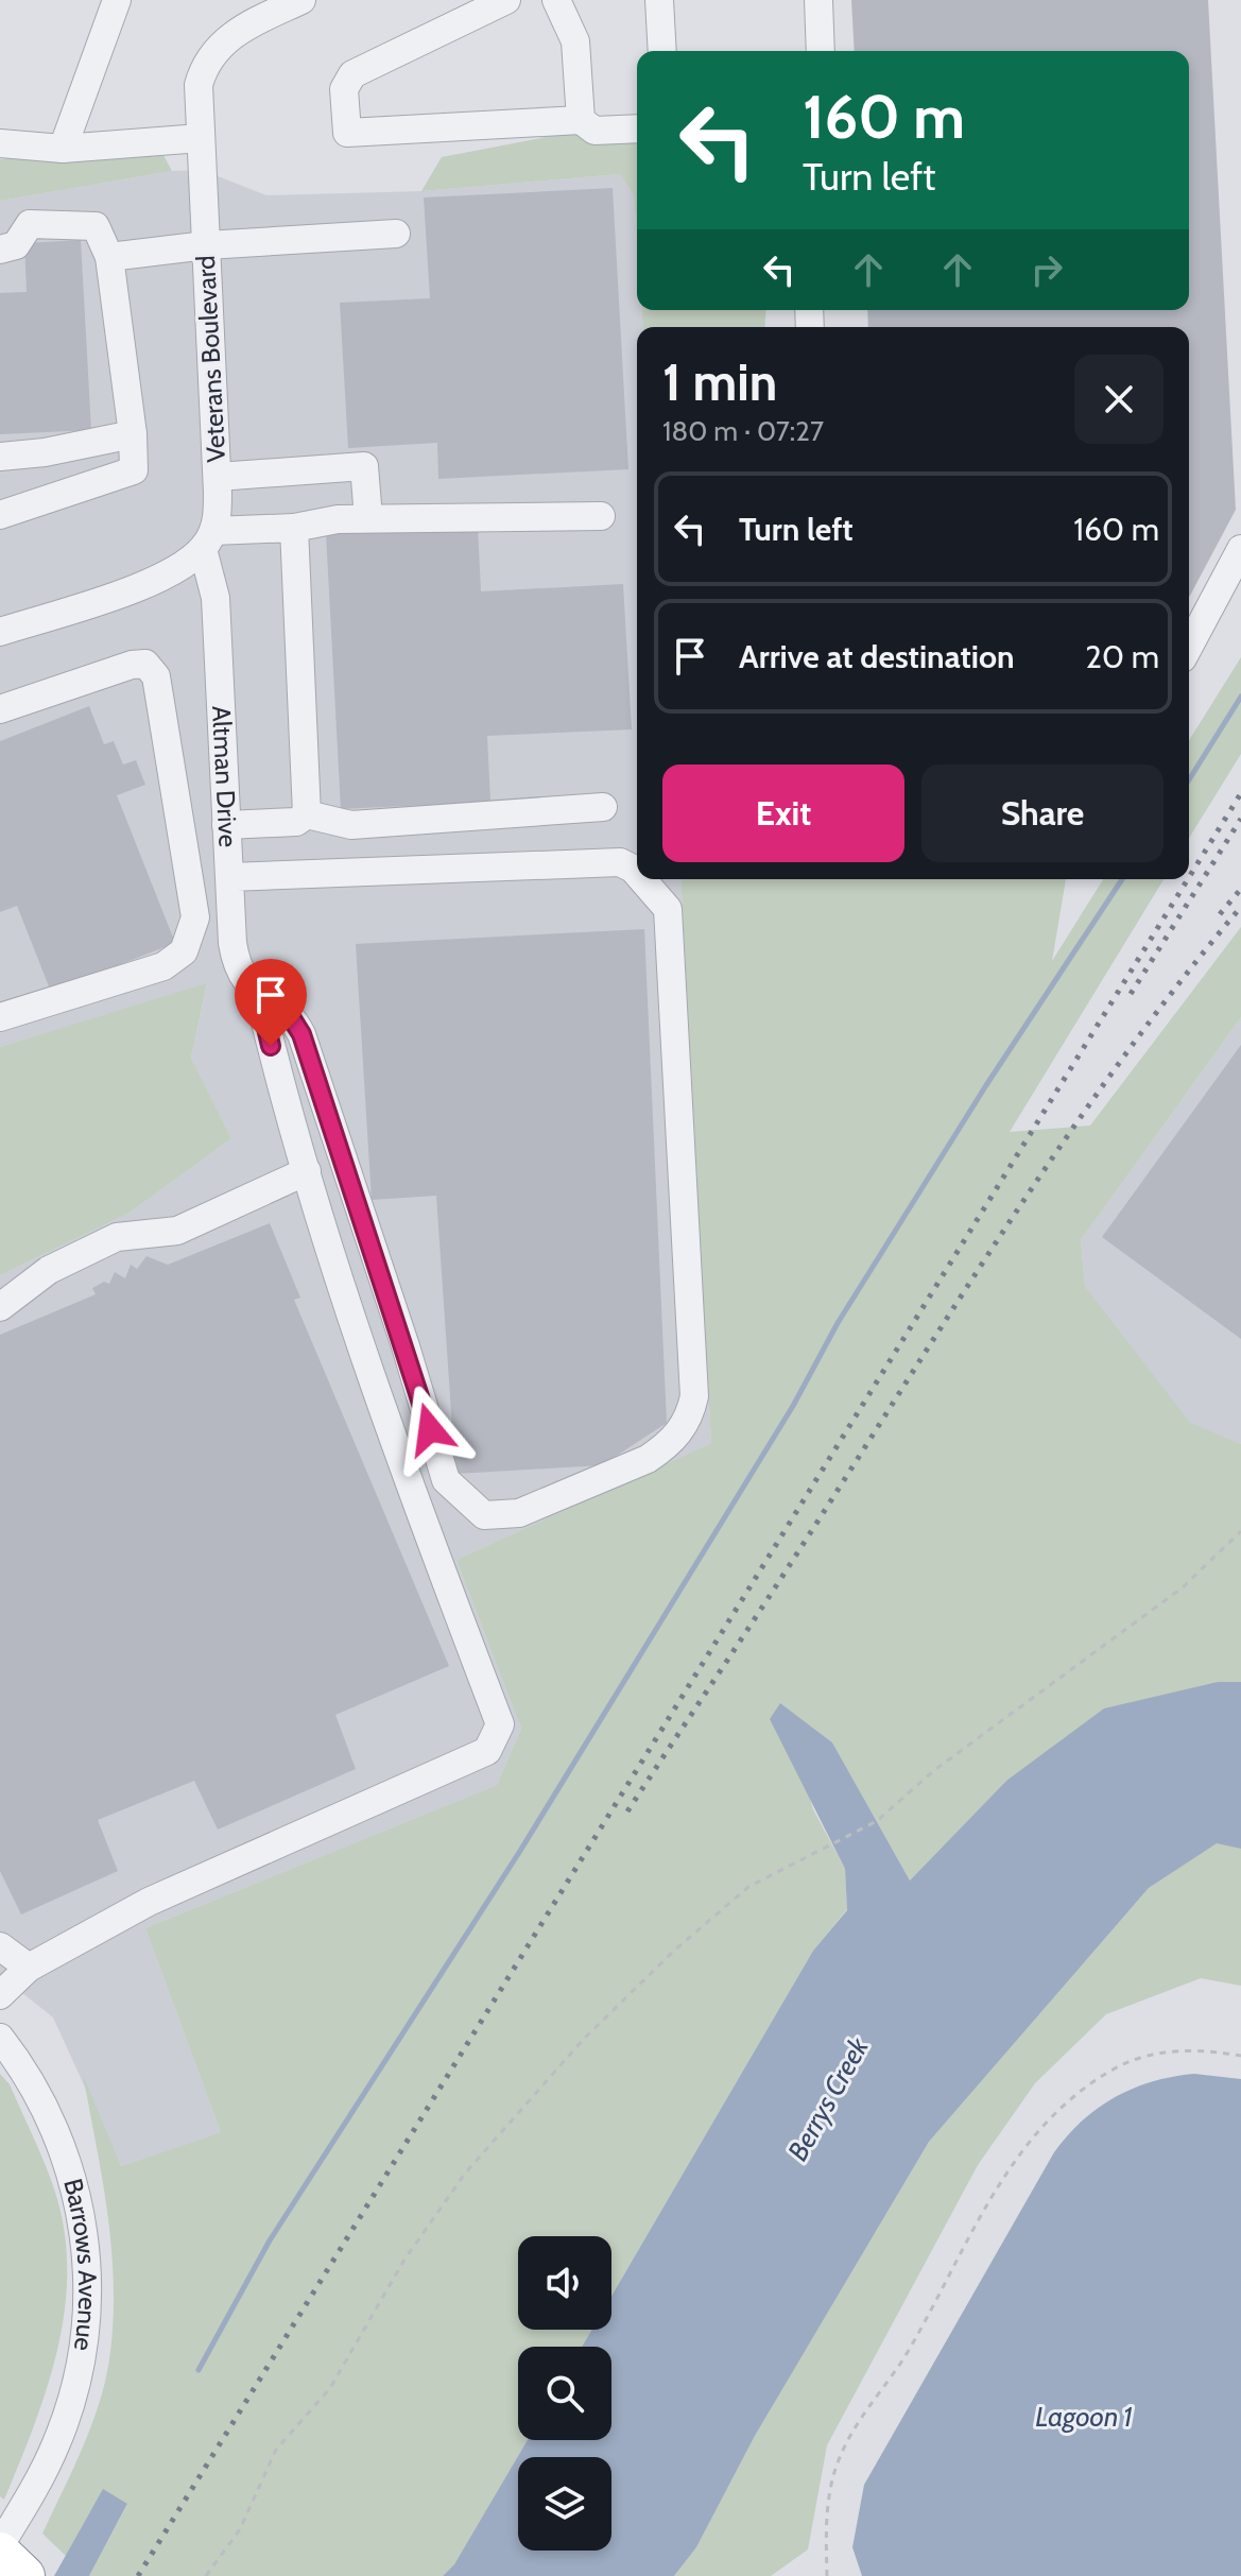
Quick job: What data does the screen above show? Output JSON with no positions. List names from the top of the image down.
{
  "streets": {
    "street": ["Veterans Boulevard", "Altman Drive", "Barrows Avenue"]
  },
  "crossings": [
    ["Veterans Boulevard", "Altman Drive"]
  ],
  "water": ["Berrys Creek", "Lagoon 1"],
  "page": {
    "turn": ["160 m", "Turn left"],
    "heading": ["1 min", "180 m · 07:27"],
    "list": [
      {
        "name": "Turn left",
        "value": "160 m"
      },
      {
        "name": "Arrive at destination",
        "value": "20 m"
      }
    ],
    "buttons": ["Exit", "Share"]
  }
}
